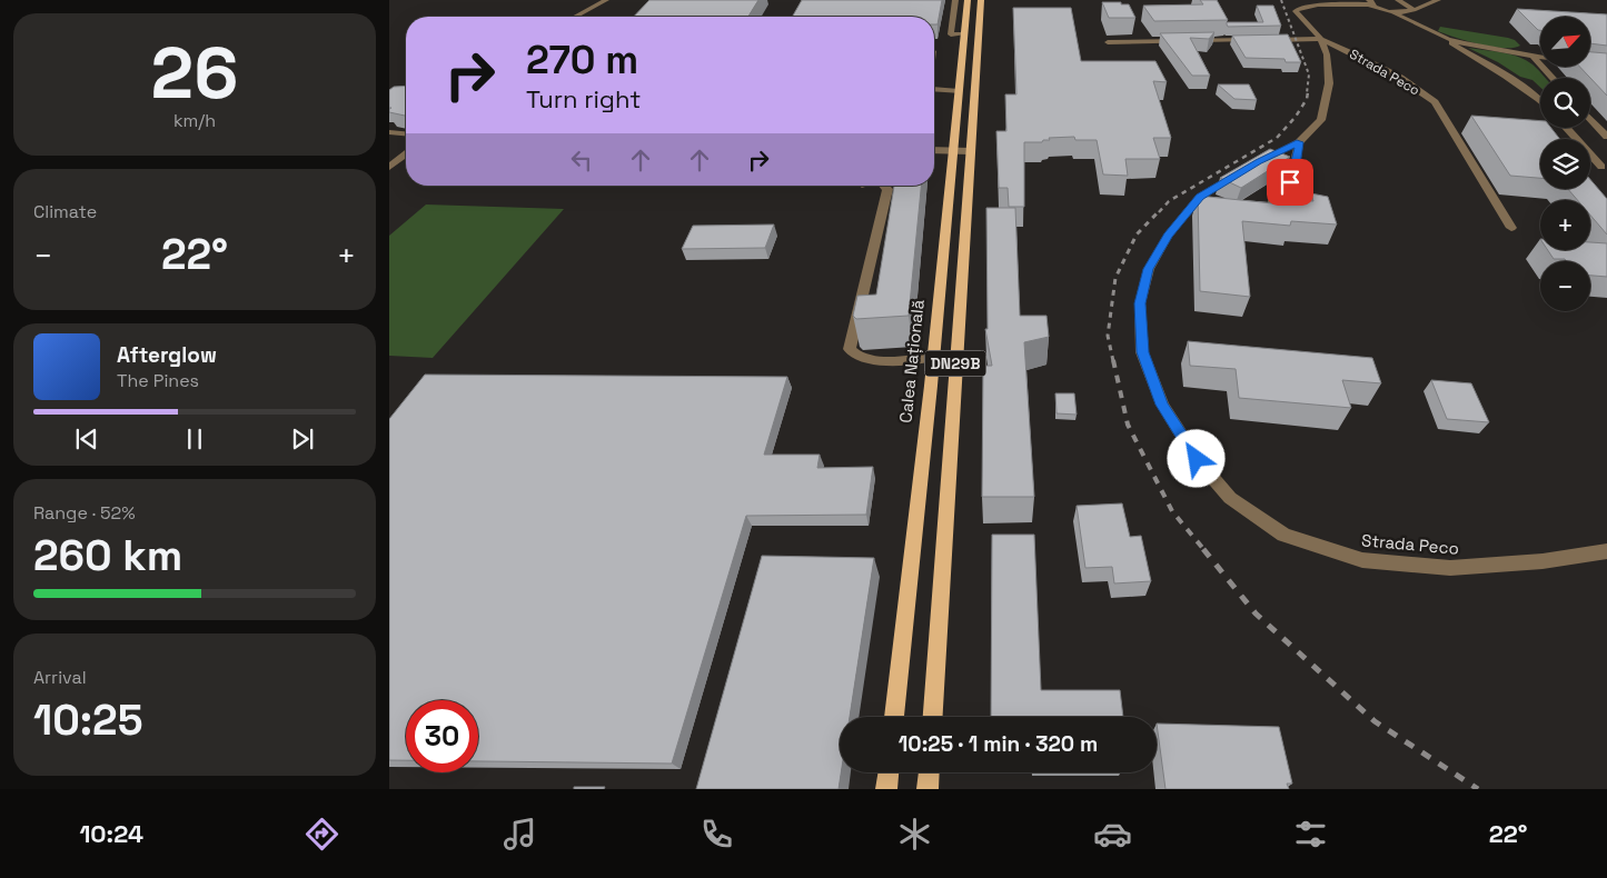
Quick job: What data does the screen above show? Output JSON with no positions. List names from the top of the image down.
{
  "streets": {
    "main road": ["Calea Națională", "DN29B"],
    "street": ["Strada Peco"]
  },
  "north": "top right",
  "page": {
    "tile": [
      ["26", "km/h"],
      "Climate",
      ["Range · 52%", "260 km"],
      ["Arrival", "10:25"]
    ],
    "map_buttons": ["+", "−"],
    "turn": ["270 m", "Turn right"],
    "heat": ["−", "22°", "+"],
    "song": ["Afterglow", "The Pines"],
    "limit": "30",
    "trip": "10:25 · 1 min · 320 m",
    "tabs": ["10:24", "22°"]
  }
}
